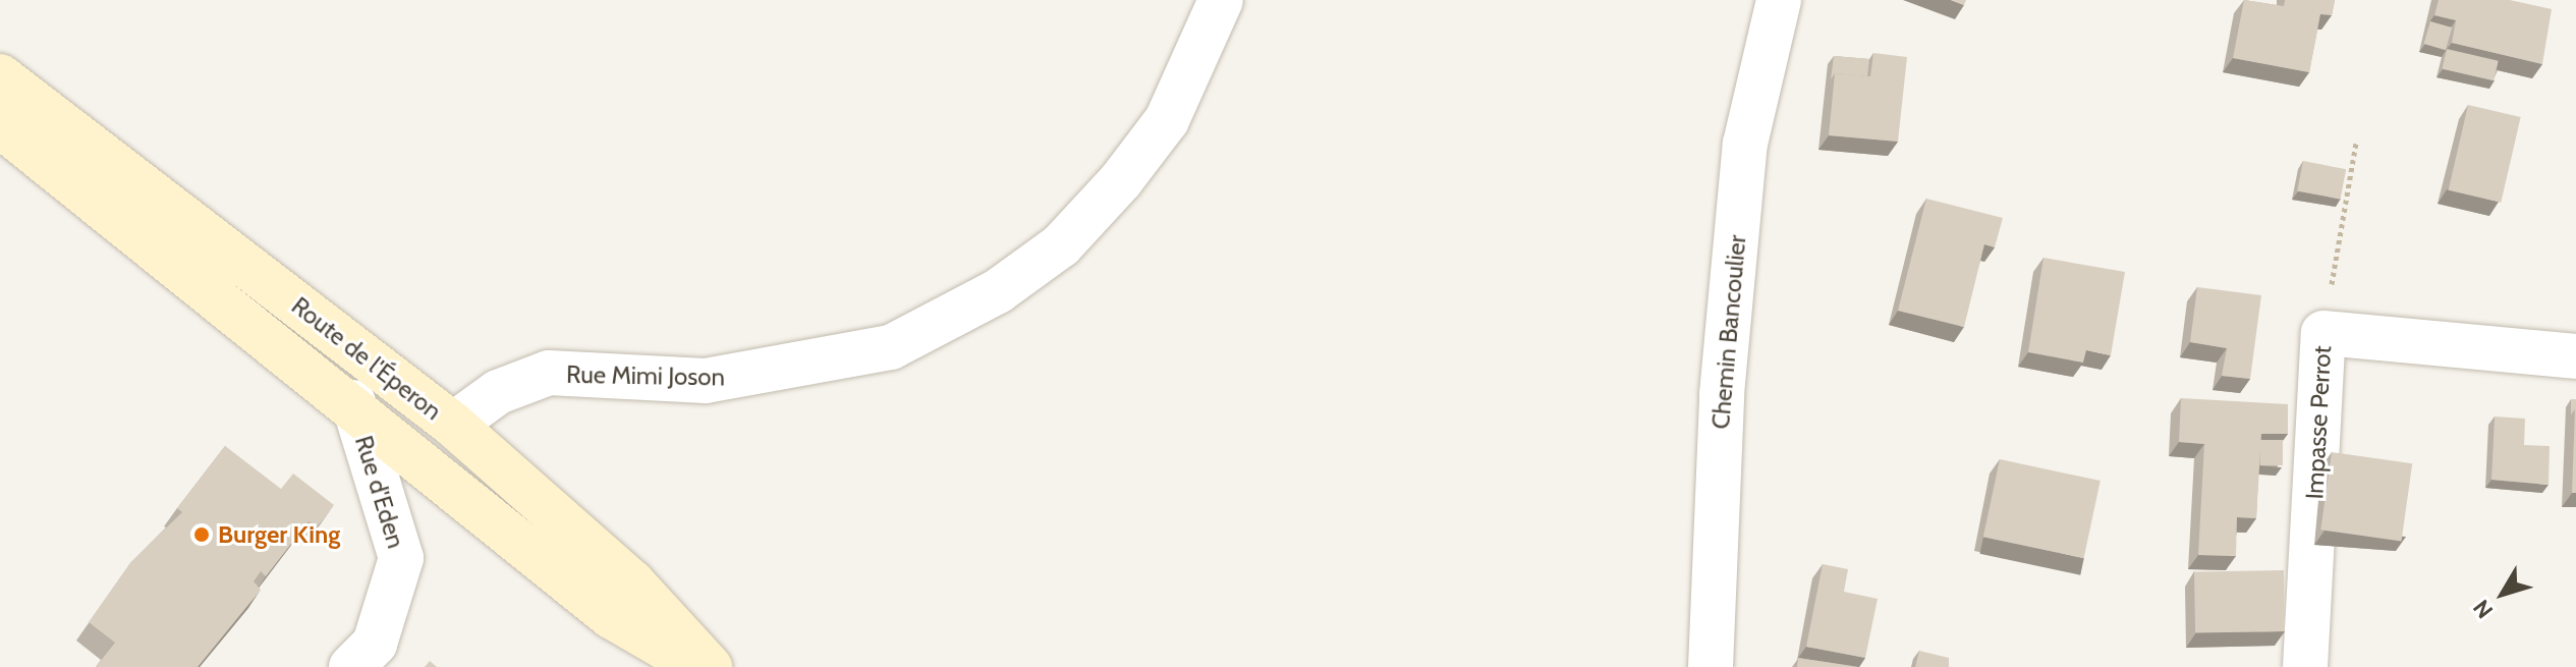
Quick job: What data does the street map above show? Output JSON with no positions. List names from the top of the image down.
{
  "streets": {
    "main road": ["Route de l'Éperon"],
    "street": [
      "Chemin Bancoulier",
      "Rue Mimi Joson",
      "Impasse Perrot",
      "Rue d'Eden"
    ]
  },
  "crossings": [
    ["Route de l'Éperon", "Rue Mimi Joson"],
    ["Route de l'Éperon", "Rue d'Eden"]
  ],
  "places": ["Burger King"],
  "north": "bottom left"
}
